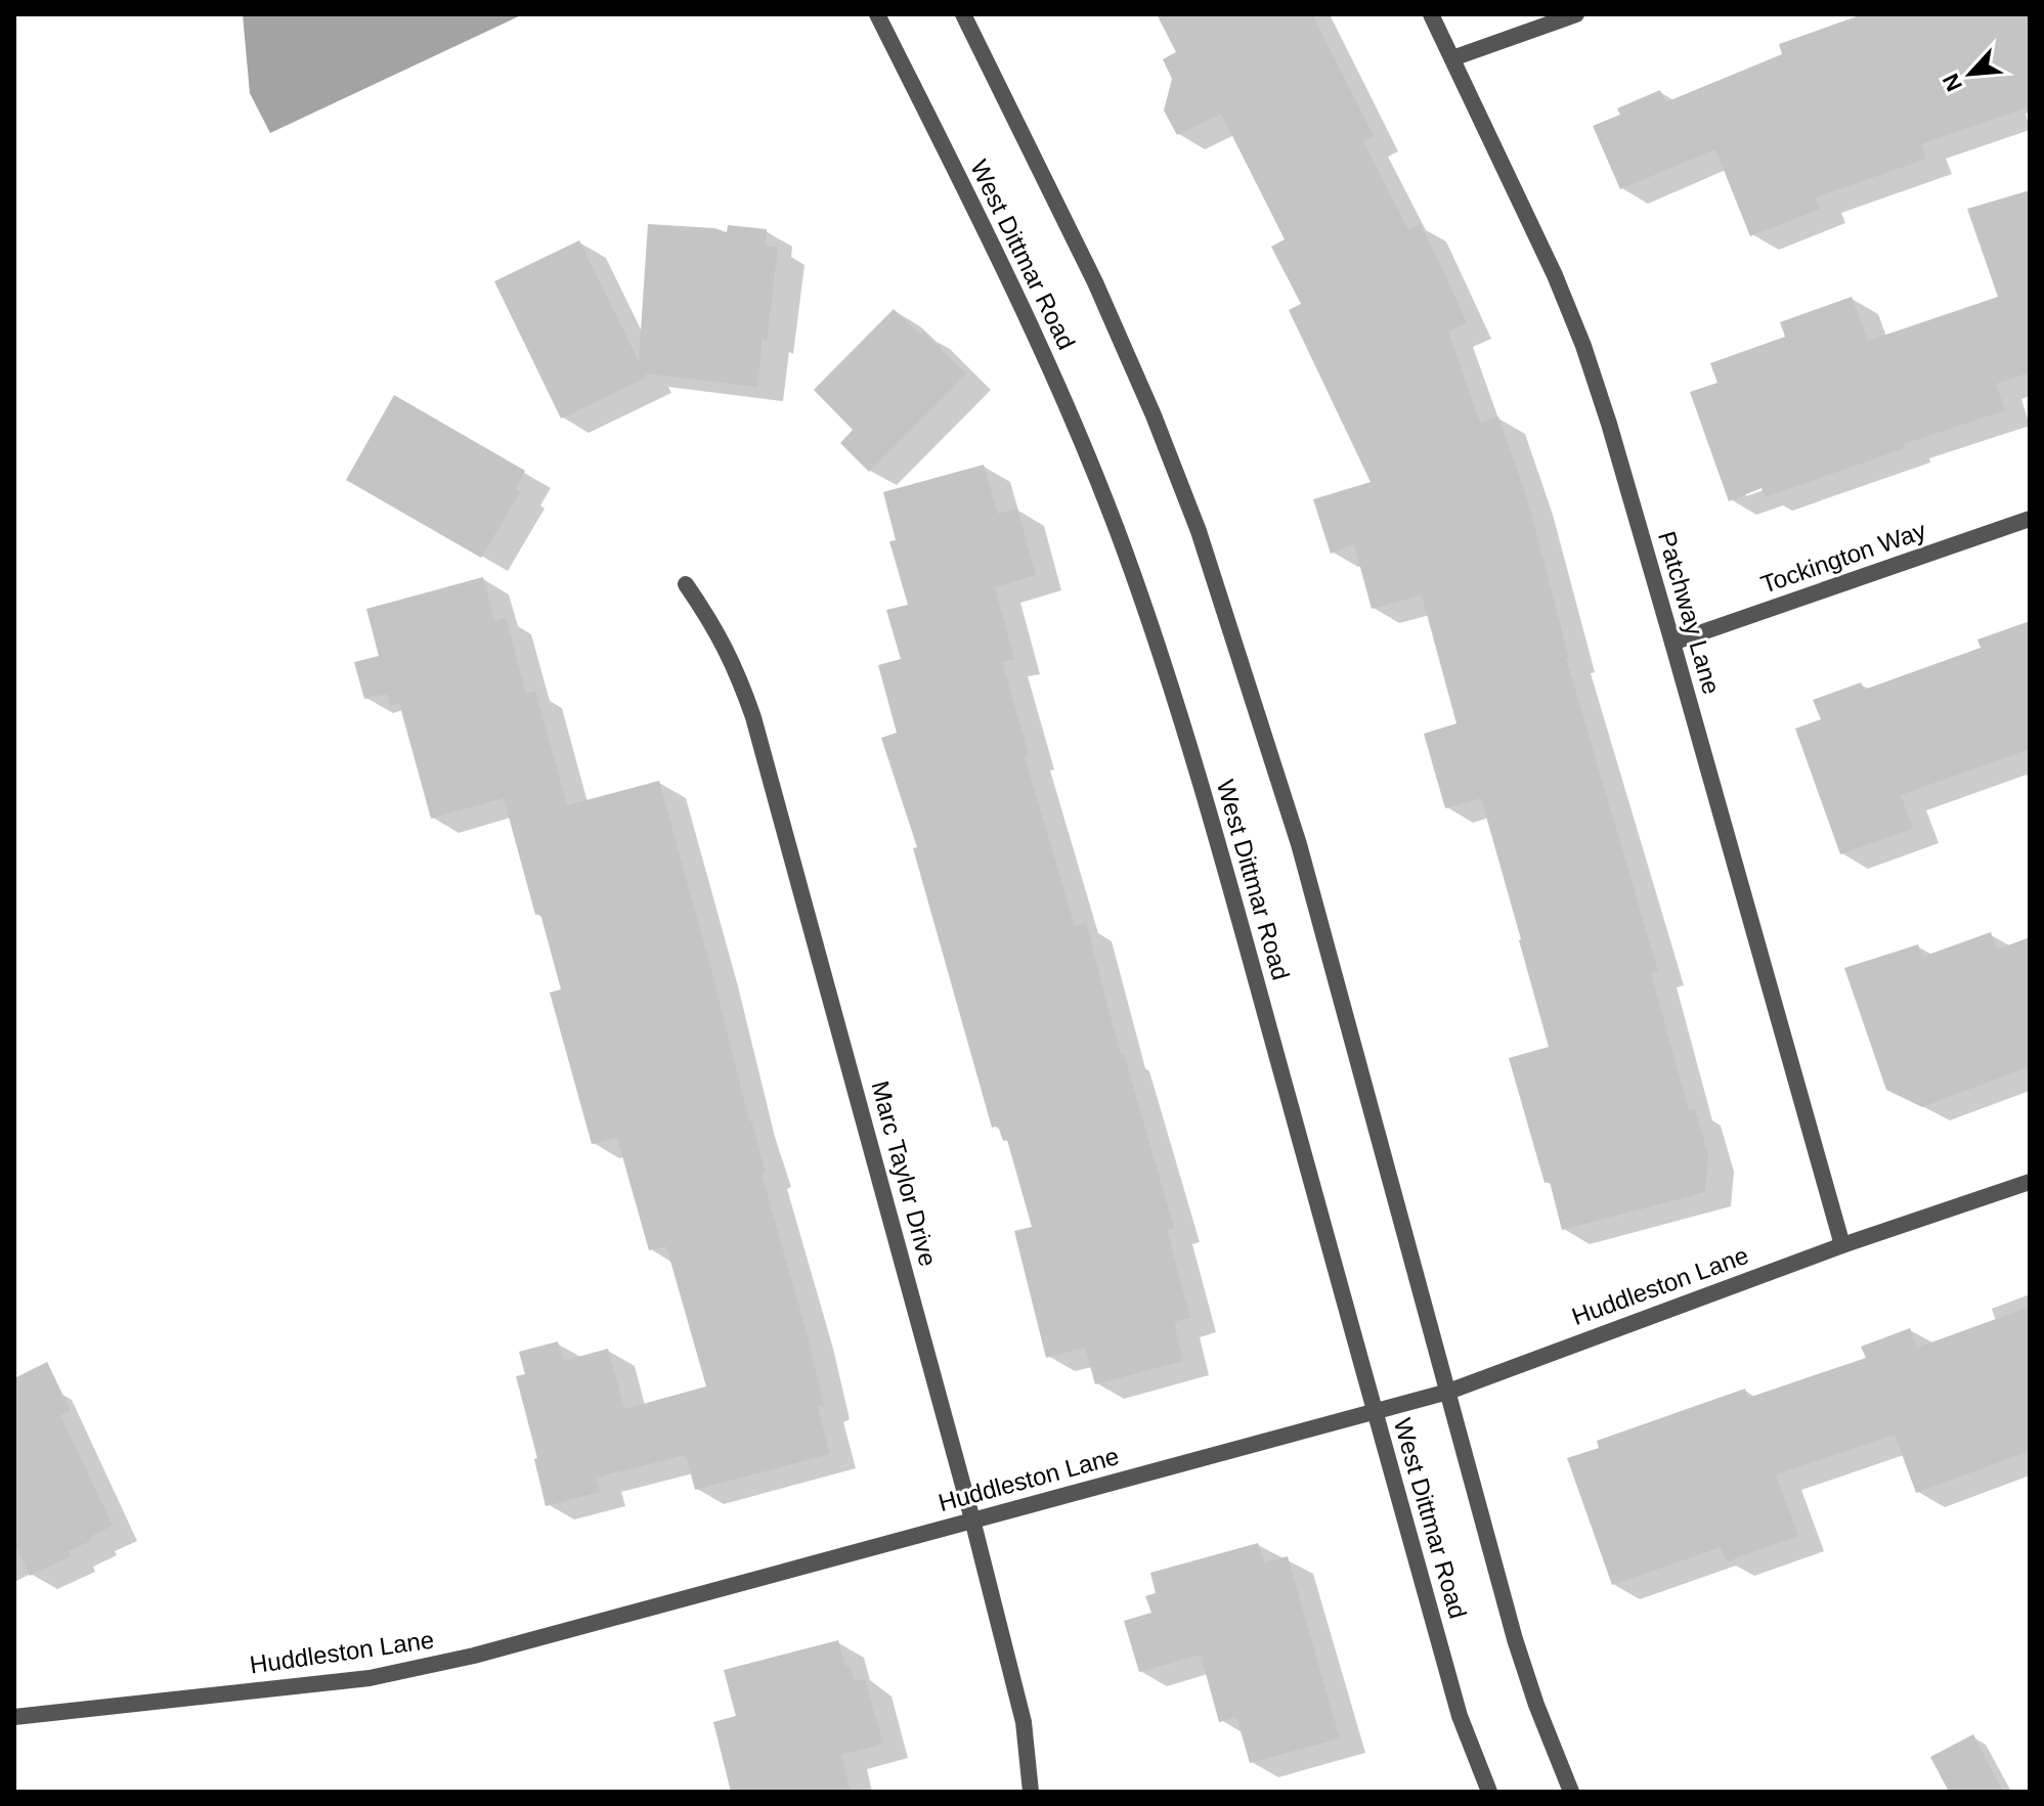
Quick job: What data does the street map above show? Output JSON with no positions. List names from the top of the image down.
{
  "streets": {
    "street": [
      "West Dittmar Road",
      "Tockington Way",
      "Patchway Lane",
      "Marc Taylor Drive",
      "Huddleston Lane"
    ]
  },
  "crossings": [
    ["West Dittmar Road", "Huddleston Lane"],
    ["Tockington Way", "Patchway Lane"],
    ["Patchway Lane", "Huddleston Lane"],
    ["Marc Taylor Drive", "Huddleston Lane"]
  ],
  "north": "bottom left"
}
